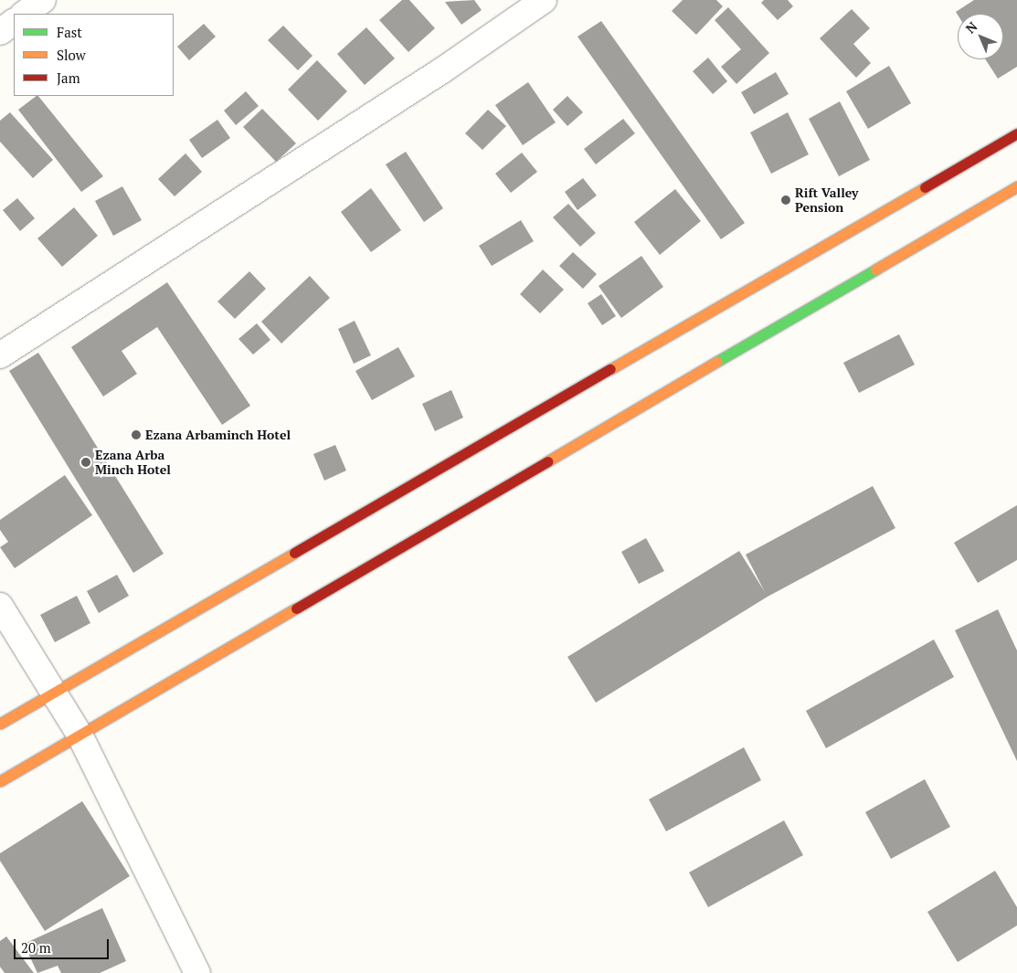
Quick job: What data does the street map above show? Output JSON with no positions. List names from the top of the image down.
{
  "places": ["Rift Valley Pension", "Ezana Arbaminch Hotel", "Ezana Arba Minch Hotel"],
  "legend": ["Fast", "Slow", "Jam"],
  "scale_bar": "20 m",
  "north": "top left"
}
